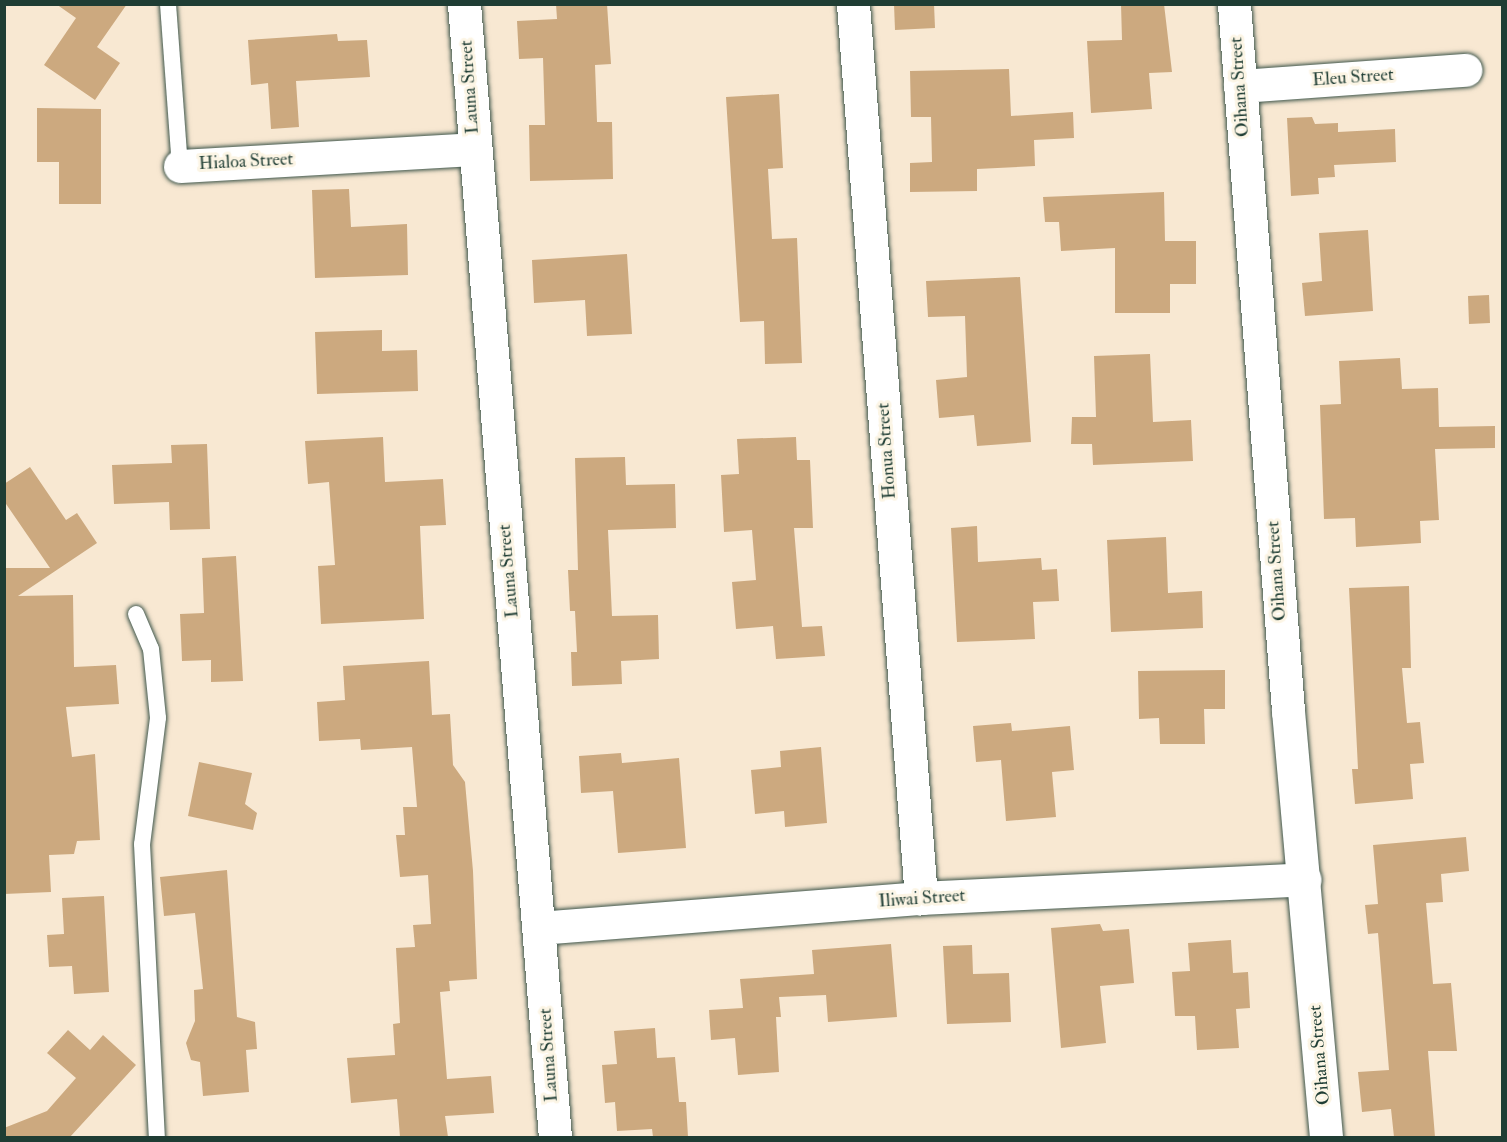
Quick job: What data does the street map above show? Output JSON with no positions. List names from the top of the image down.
{
  "streets": {
    "street": [
      "Eleu Street",
      "Launa Street",
      "Oihana Street",
      "Hialoa Street",
      "Honua Street",
      "Iliwai Street"
    ]
  },
  "crossings": [
    ["Eleu Street", "Oihana Street"],
    ["Launa Street", "Hialoa Street"],
    ["Launa Street", "Iliwai Street"],
    ["Oihana Street", "Iliwai Street"],
    ["Honua Street", "Iliwai Street"]
  ]
}
